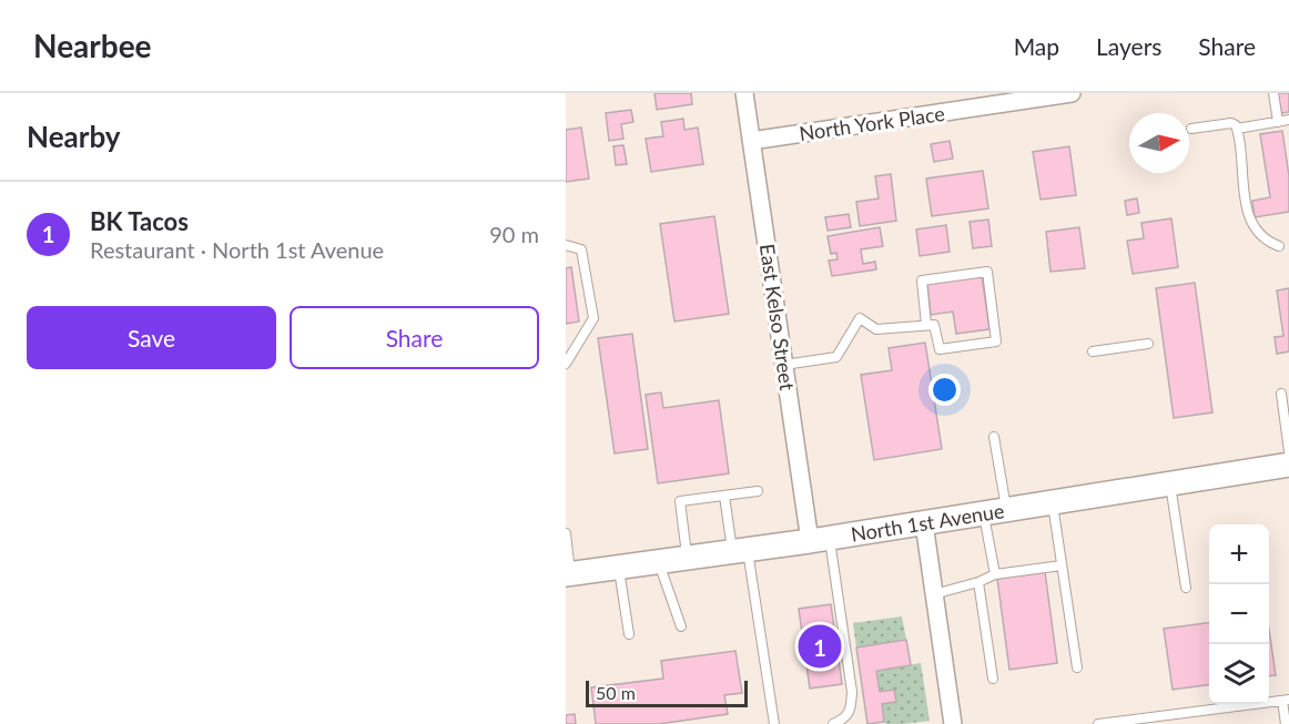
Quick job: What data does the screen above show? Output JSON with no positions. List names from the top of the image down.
{
  "streets": {
    "main road": ["North 1st Avenue"],
    "street": ["North York Place", "East Kelso Street"]
  },
  "crossings": [
    ["North York Place", "East Kelso Street"],
    ["East Kelso Street", "North 1st Avenue"]
  ],
  "scale_bar": "50 m",
  "north": "right",
  "page": {
    "header": "Nearbee",
    "nav": ["Map", "Layers", "Share"],
    "heading": "Nearby",
    "list": [
      {
        "mark": "1",
        "name": "BK Tacos",
        "note": "Restaurant · North 1st Avenue",
        "value": "90 m"
      }
    ],
    "buttons": ["Save", "Share"],
    "map_buttons": ["+", "−"],
    "pins": "1",
    "scale": "50 m"
  }
}
